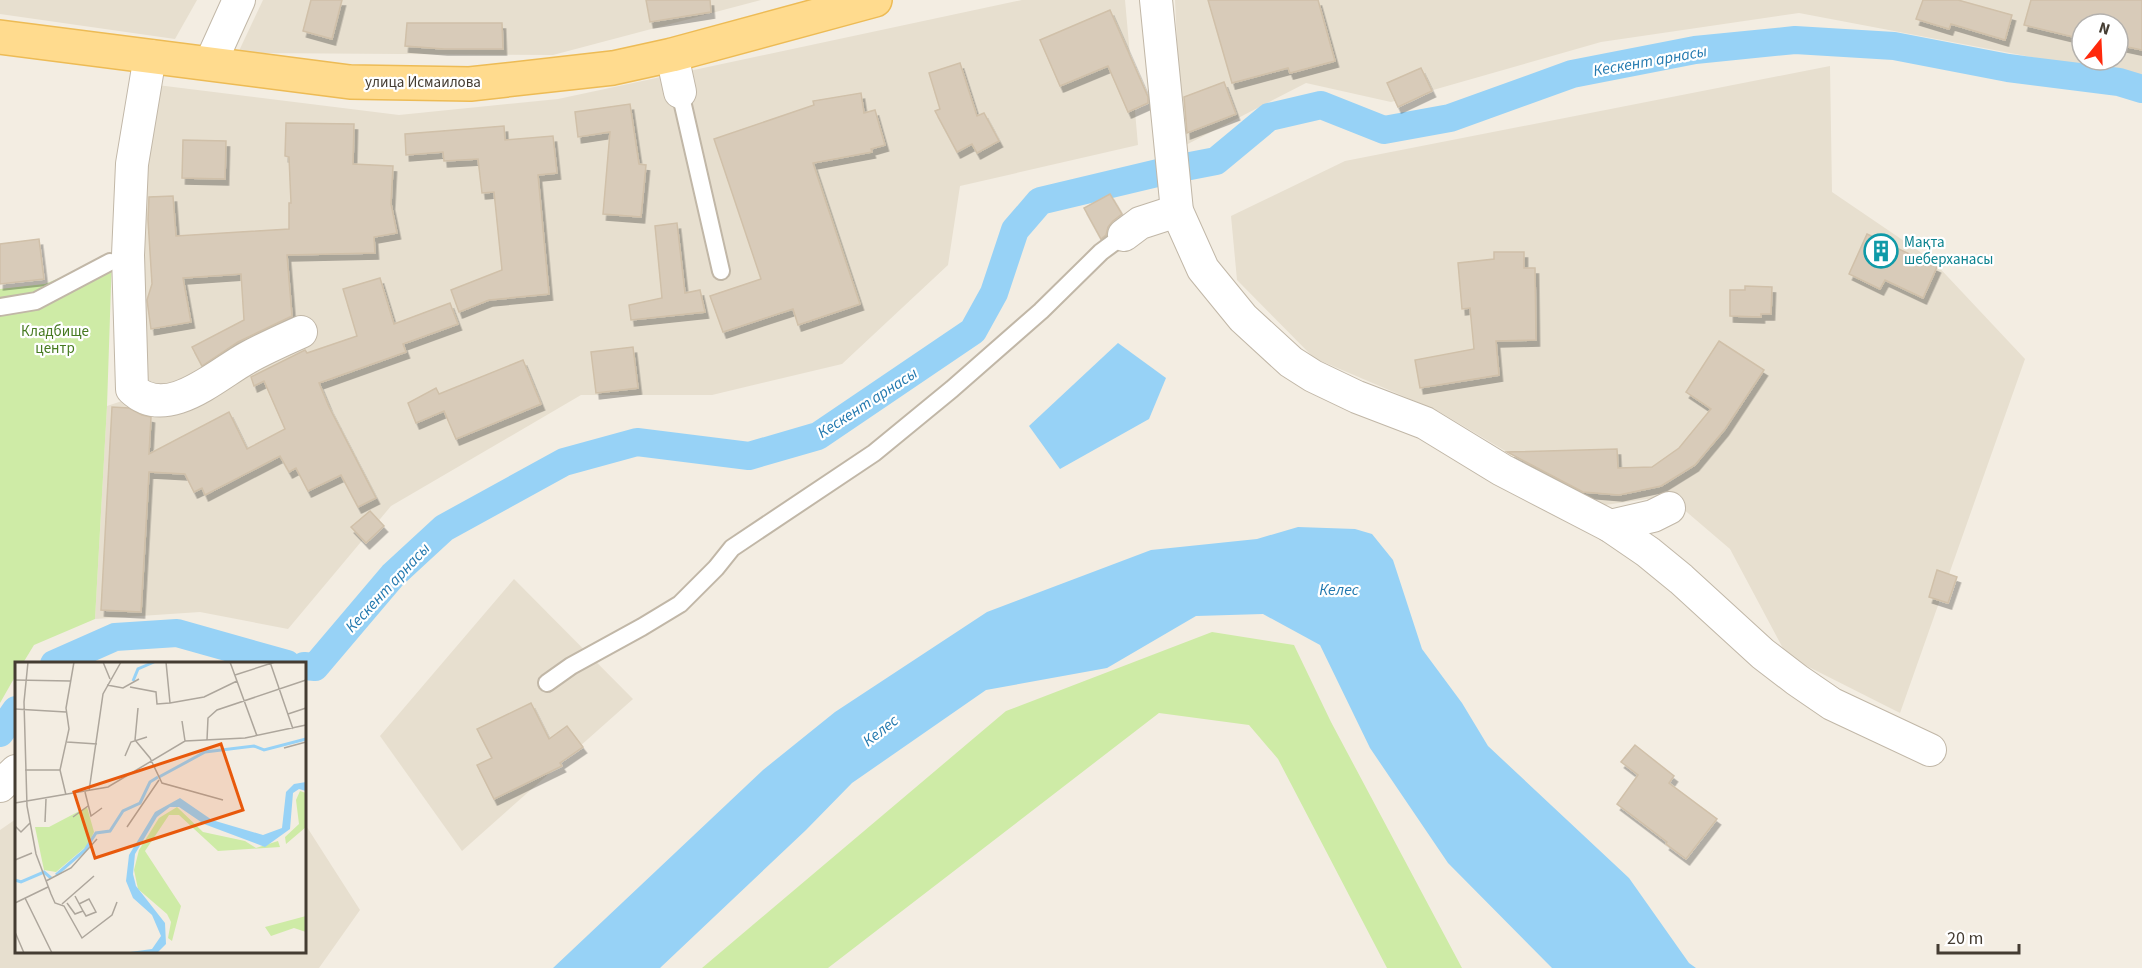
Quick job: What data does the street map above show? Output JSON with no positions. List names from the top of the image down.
{
  "streets": {
    "main road": ["улица Исмаилова"]
  },
  "water": ["Кескент арнасы", "Келес"],
  "parks": ["Кладбище центр"],
  "places": {
    "building": ["Мақта шеберханасы"]
  },
  "scale_bar": "20 m",
  "north": "top"
}
